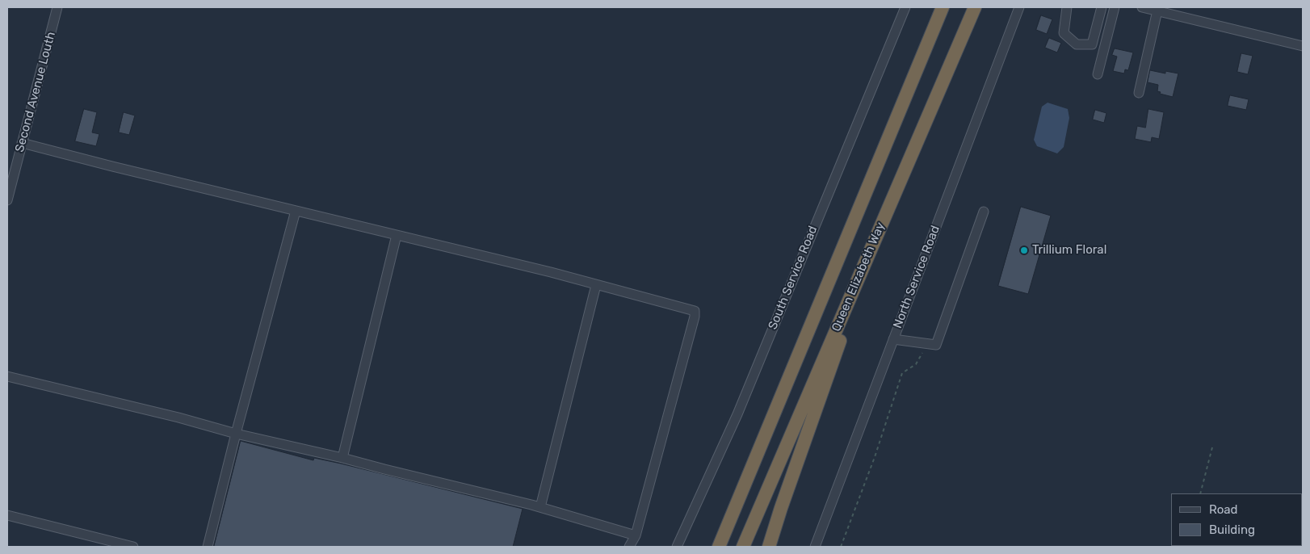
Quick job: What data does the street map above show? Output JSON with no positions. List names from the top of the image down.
{
  "streets": {
    "highway": ["Queen Elizabeth Way"],
    "street": ["Second Avenue Louth", "North Service Road", "South Service Road"]
  },
  "places": ["Trillium Floral"],
  "legend": ["Road", "Building"]
}
